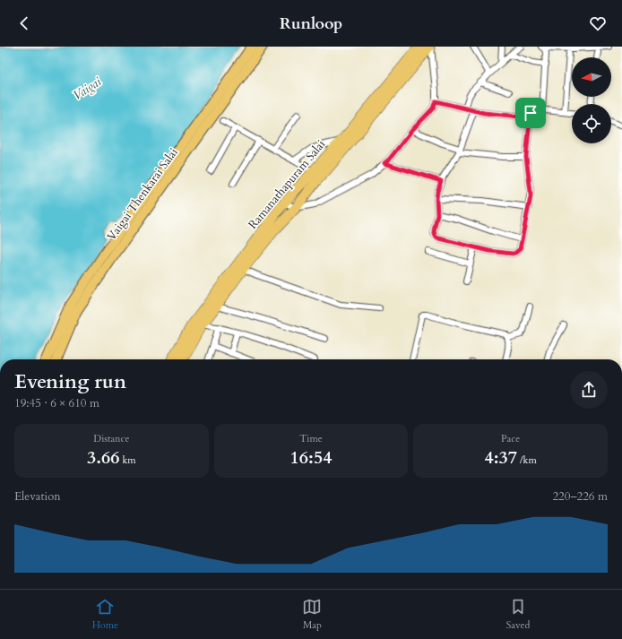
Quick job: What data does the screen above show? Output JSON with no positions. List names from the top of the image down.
{
  "streets": {
    "highway": ["Ramanathapuram Salai"],
    "main road": ["Vaigai Thenkarai Salai"]
  },
  "water": ["Vaigai"],
  "north": "left",
  "page": {
    "header": "Runloop",
    "heading": ["Evening run", "19:45 · 6 × 610 m"],
    "stats": [
      ["Distance", "3.66 km"],
      ["Time", "16:54"],
      ["Pace", "4:37 /km"]
    ],
    "chart": ["Elevation", "220–226 m"],
    "tabs": ["Home", "Map", "Saved"]
  }
}
